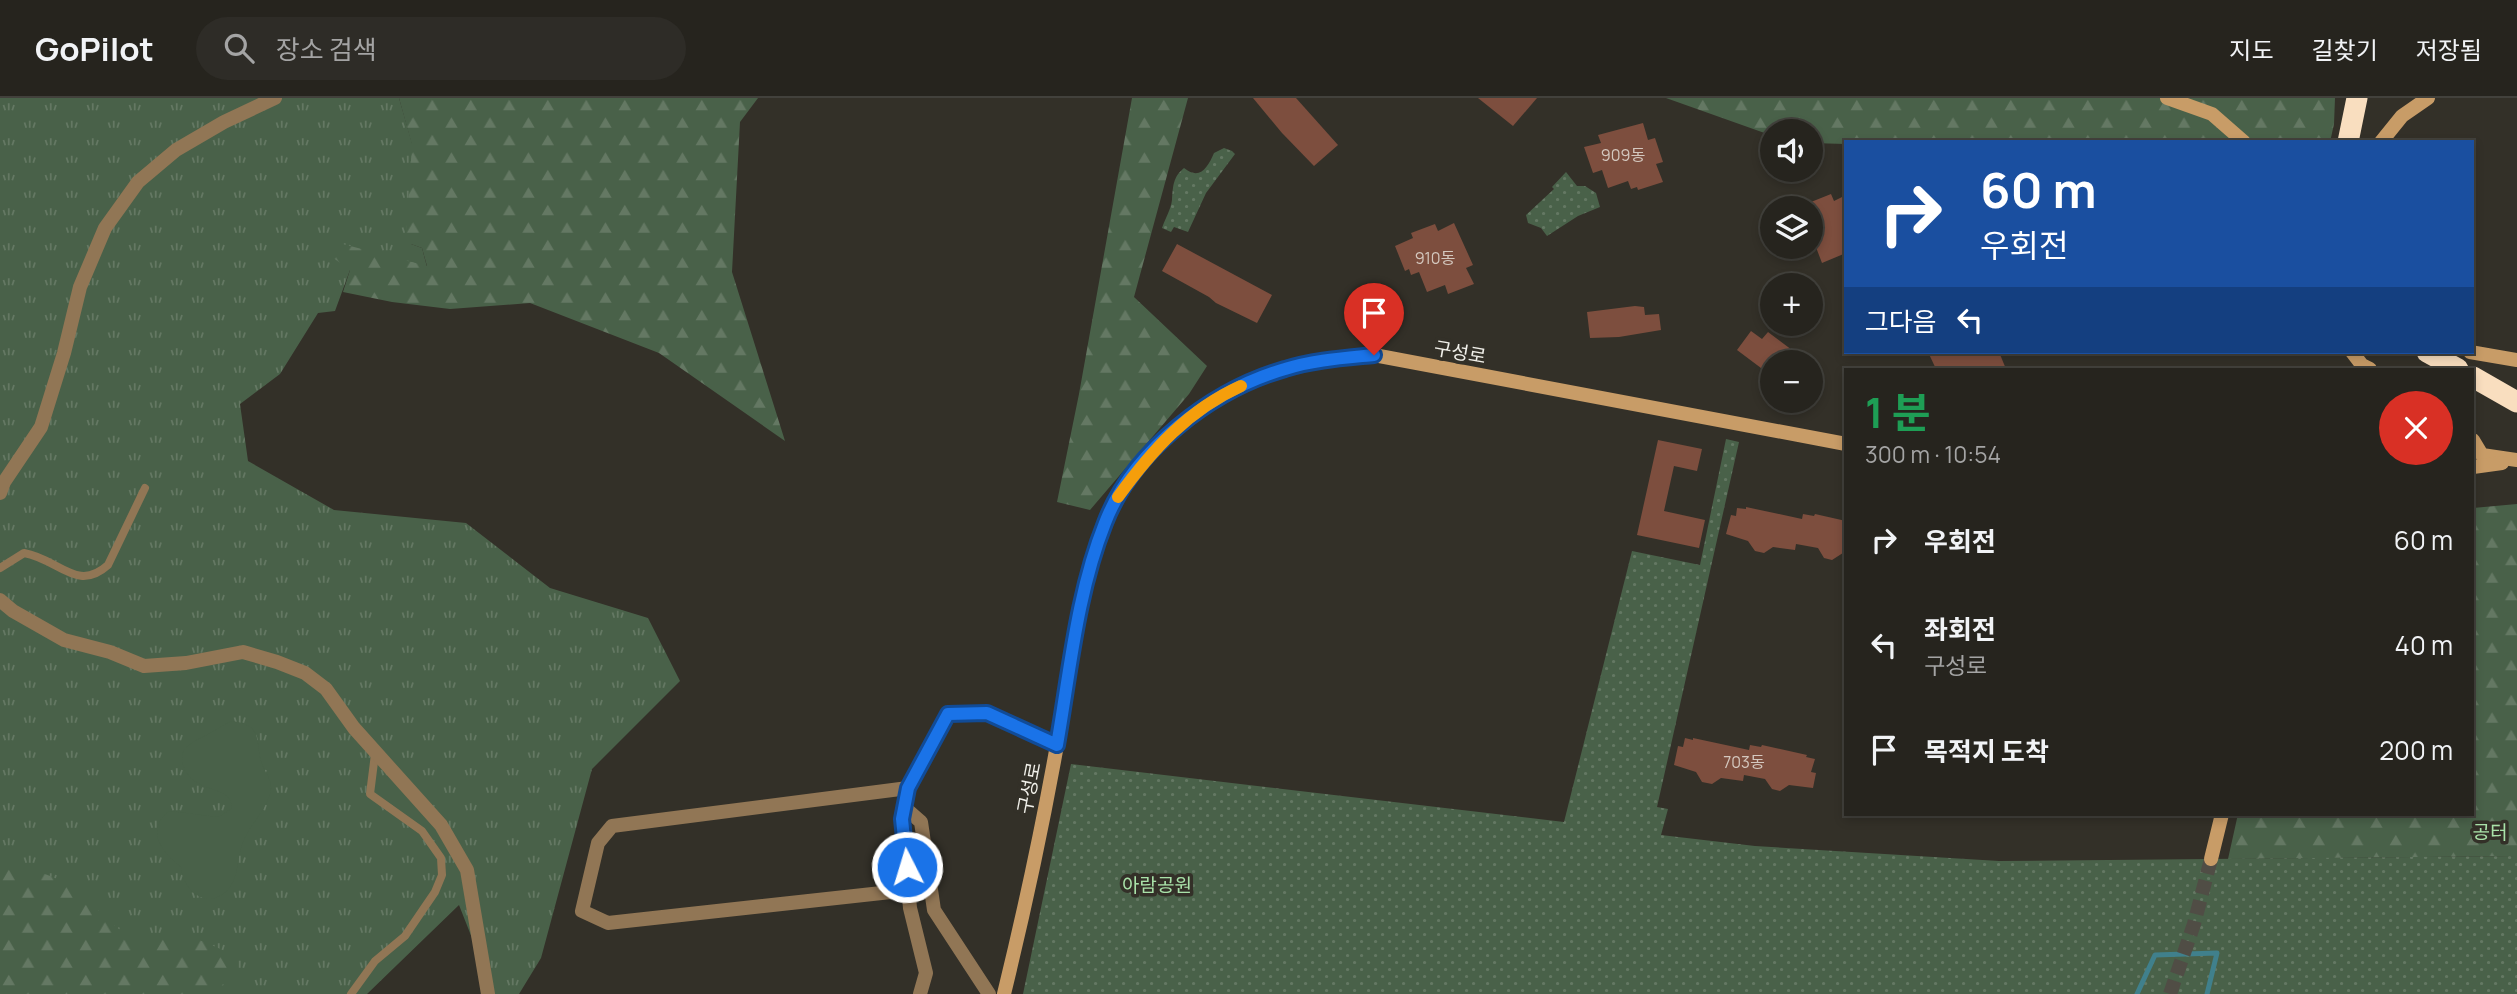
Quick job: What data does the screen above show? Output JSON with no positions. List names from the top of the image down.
{
  "streets": {
    "street": ["구성로"]
  },
  "parks": ["공터", "아람공원"],
  "house_numbers": ["909동", "910동", "703동"],
  "page": {
    "header": "GoPilot",
    "search": "장소 검색",
    "nav": ["지도", "길찾기", "저장됨"],
    "map_buttons": ["+", "−"],
    "turn": ["60 m", "우회전"],
    "then": "그다음",
    "heading": ["1 분", "300 m · 10:54"],
    "list": [
      {
        "name": "우회전",
        "value": "60 m"
      },
      {
        "name": "좌회전",
        "note": "구성로",
        "value": "40 m"
      },
      {
        "name": "목적지 도착",
        "value": "200 m"
      }
    ]
  }
}
